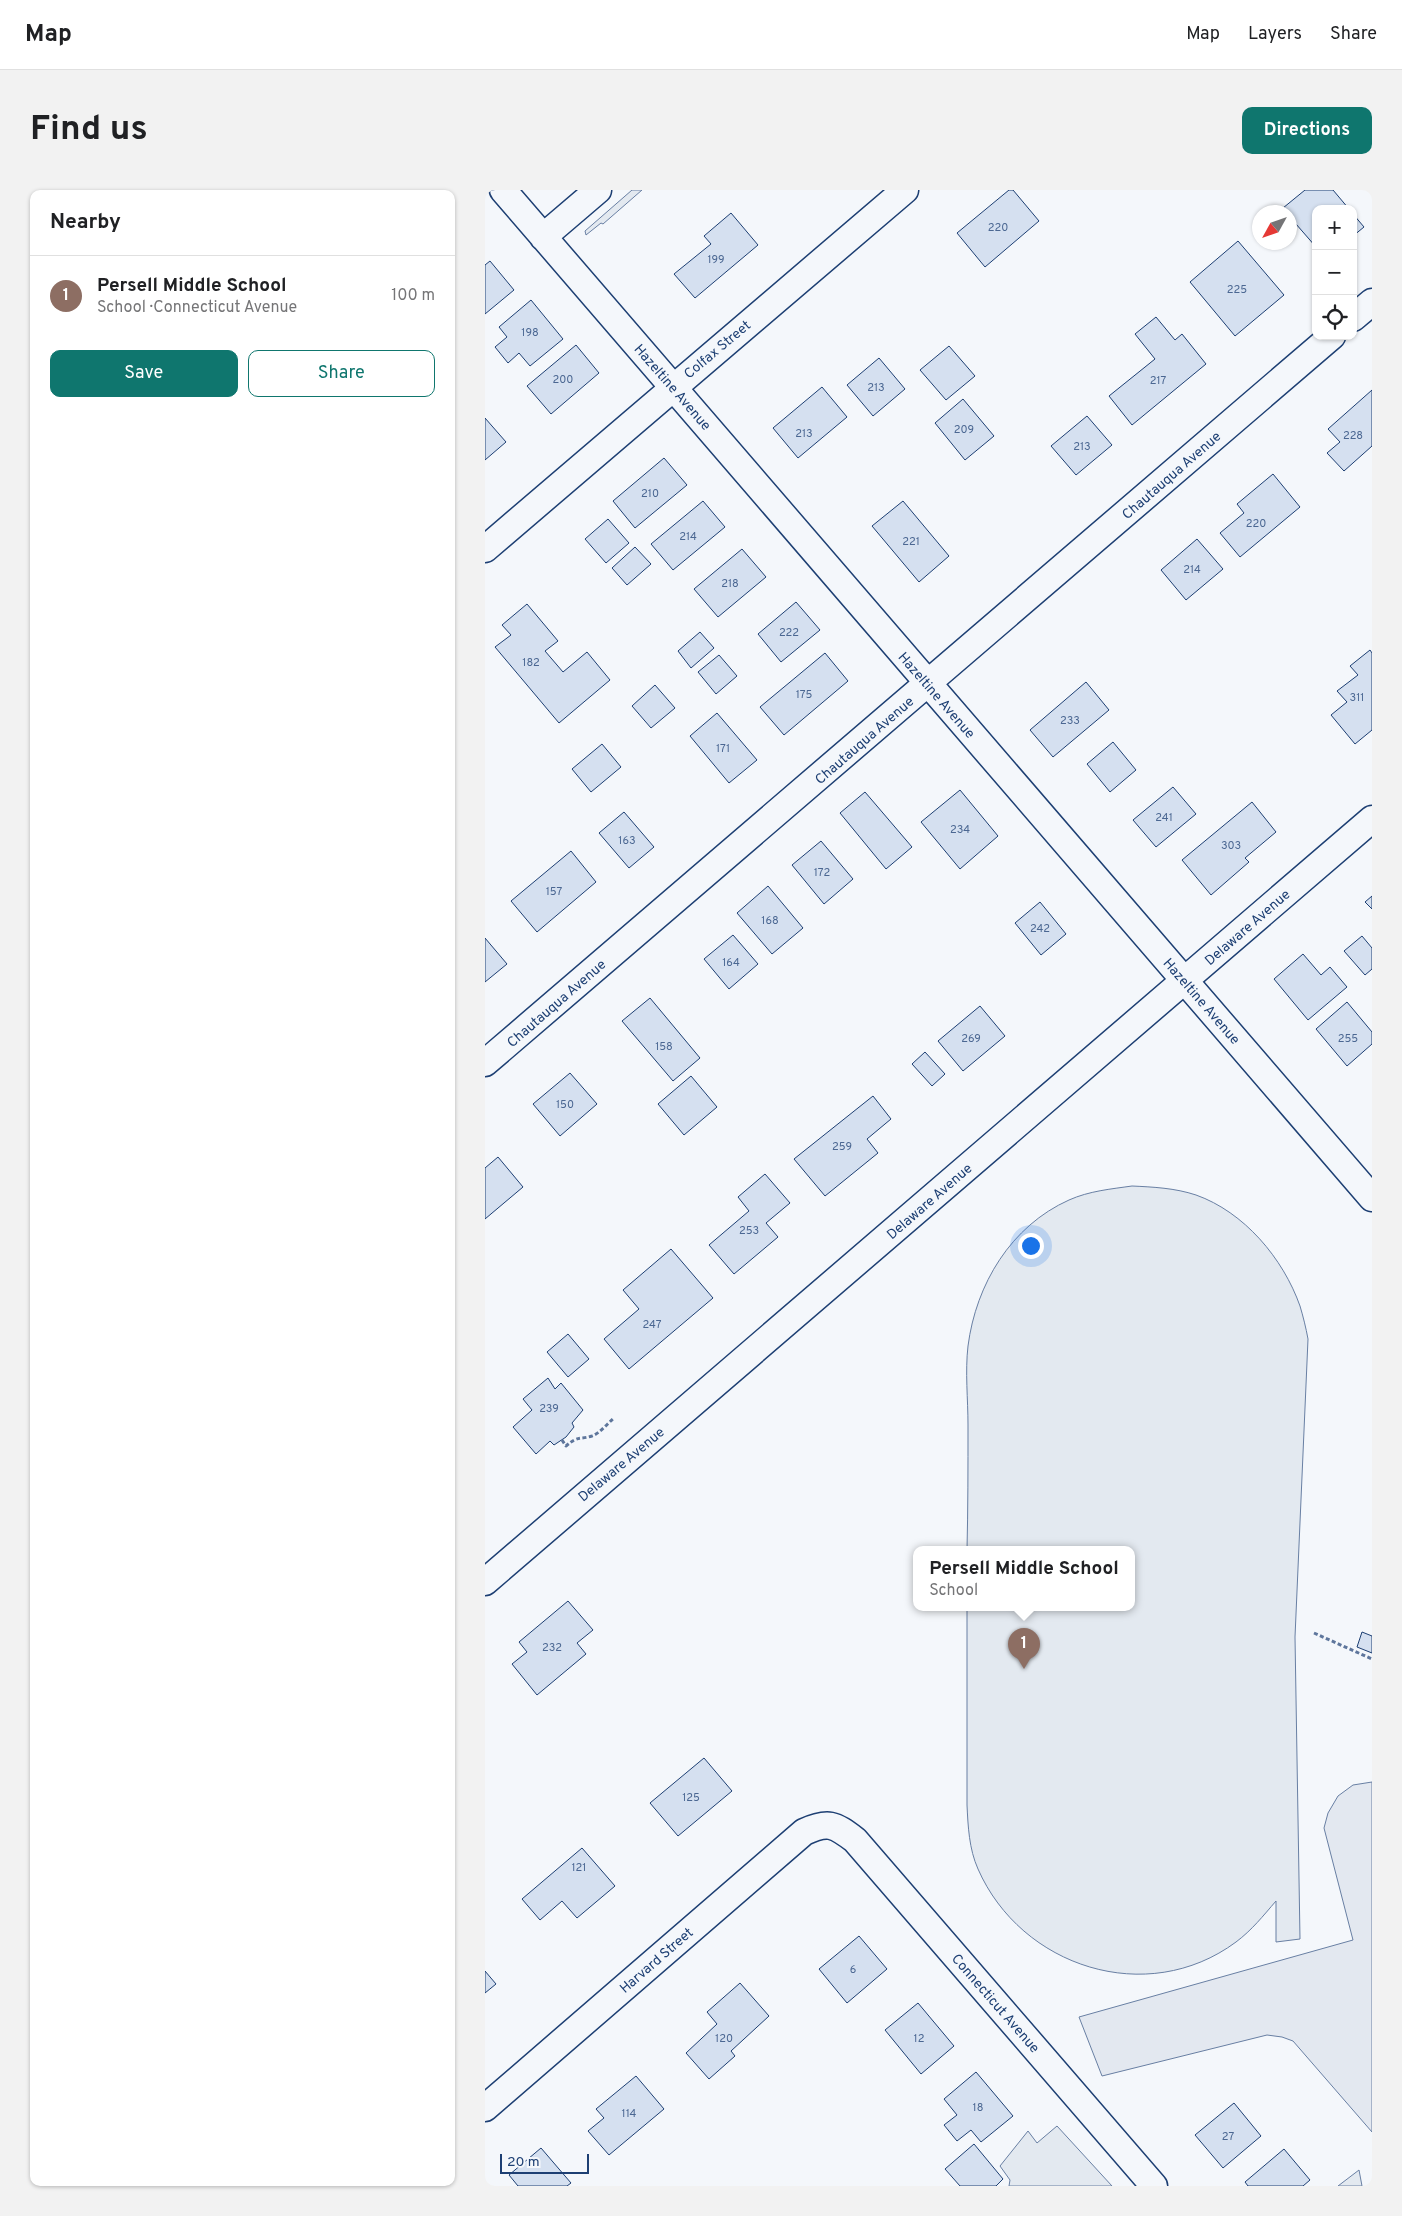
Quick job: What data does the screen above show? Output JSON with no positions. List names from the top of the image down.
{
  "streets": {
    "street": [
      "Colfax Street",
      "Hazeltine Avenue",
      "Chautauqua Avenue",
      "Delaware Avenue",
      "Harvard Street",
      "Connecticut Avenue"
    ]
  },
  "crossings": [
    ["Colfax Street", "Hazeltine Avenue"],
    ["Hazeltine Avenue", "Chautauqua Avenue"],
    ["Hazeltine Avenue", "Delaware Avenue"],
    ["Harvard Street", "Connecticut Avenue"]
  ],
  "house_numbers": [
    "220",
    "199",
    "225",
    "198",
    "200",
    "217",
    "213",
    "209",
    "213",
    "228",
    "213",
    "210",
    "220",
    "214",
    "221",
    "214",
    "218",
    "222",
    "182",
    "175",
    "311",
    "233",
    "171",
    "241",
    "234",
    "163",
    "303",
    "172",
    "157",
    "168",
    "242",
    "164",
    "269",
    "255",
    "158",
    "150",
    "259",
    "253",
    "247",
    "239",
    "232",
    "125",
    "121",
    "6",
    "120",
    "12",
    "18",
    "114",
    "27"
  ],
  "scale_bar": "20 m",
  "north": "bottom left",
  "page": {
    "header": "Map",
    "nav": ["Map", "Layers", "Share"],
    "buttons": [
      "Directions",
      ["Save", "Share"]
    ],
    "title": "Find us",
    "heading": "Nearby",
    "map_buttons": ["+", "−"],
    "list": [
      {
        "mark": "1",
        "name": "Persell Middle School",
        "note": "School · Connecticut Avenue",
        "value": "100 m"
      }
    ],
    "popup": ["Persell Middle School", "School"],
    "pins": "1",
    "scale": "20 m"
  }
}
